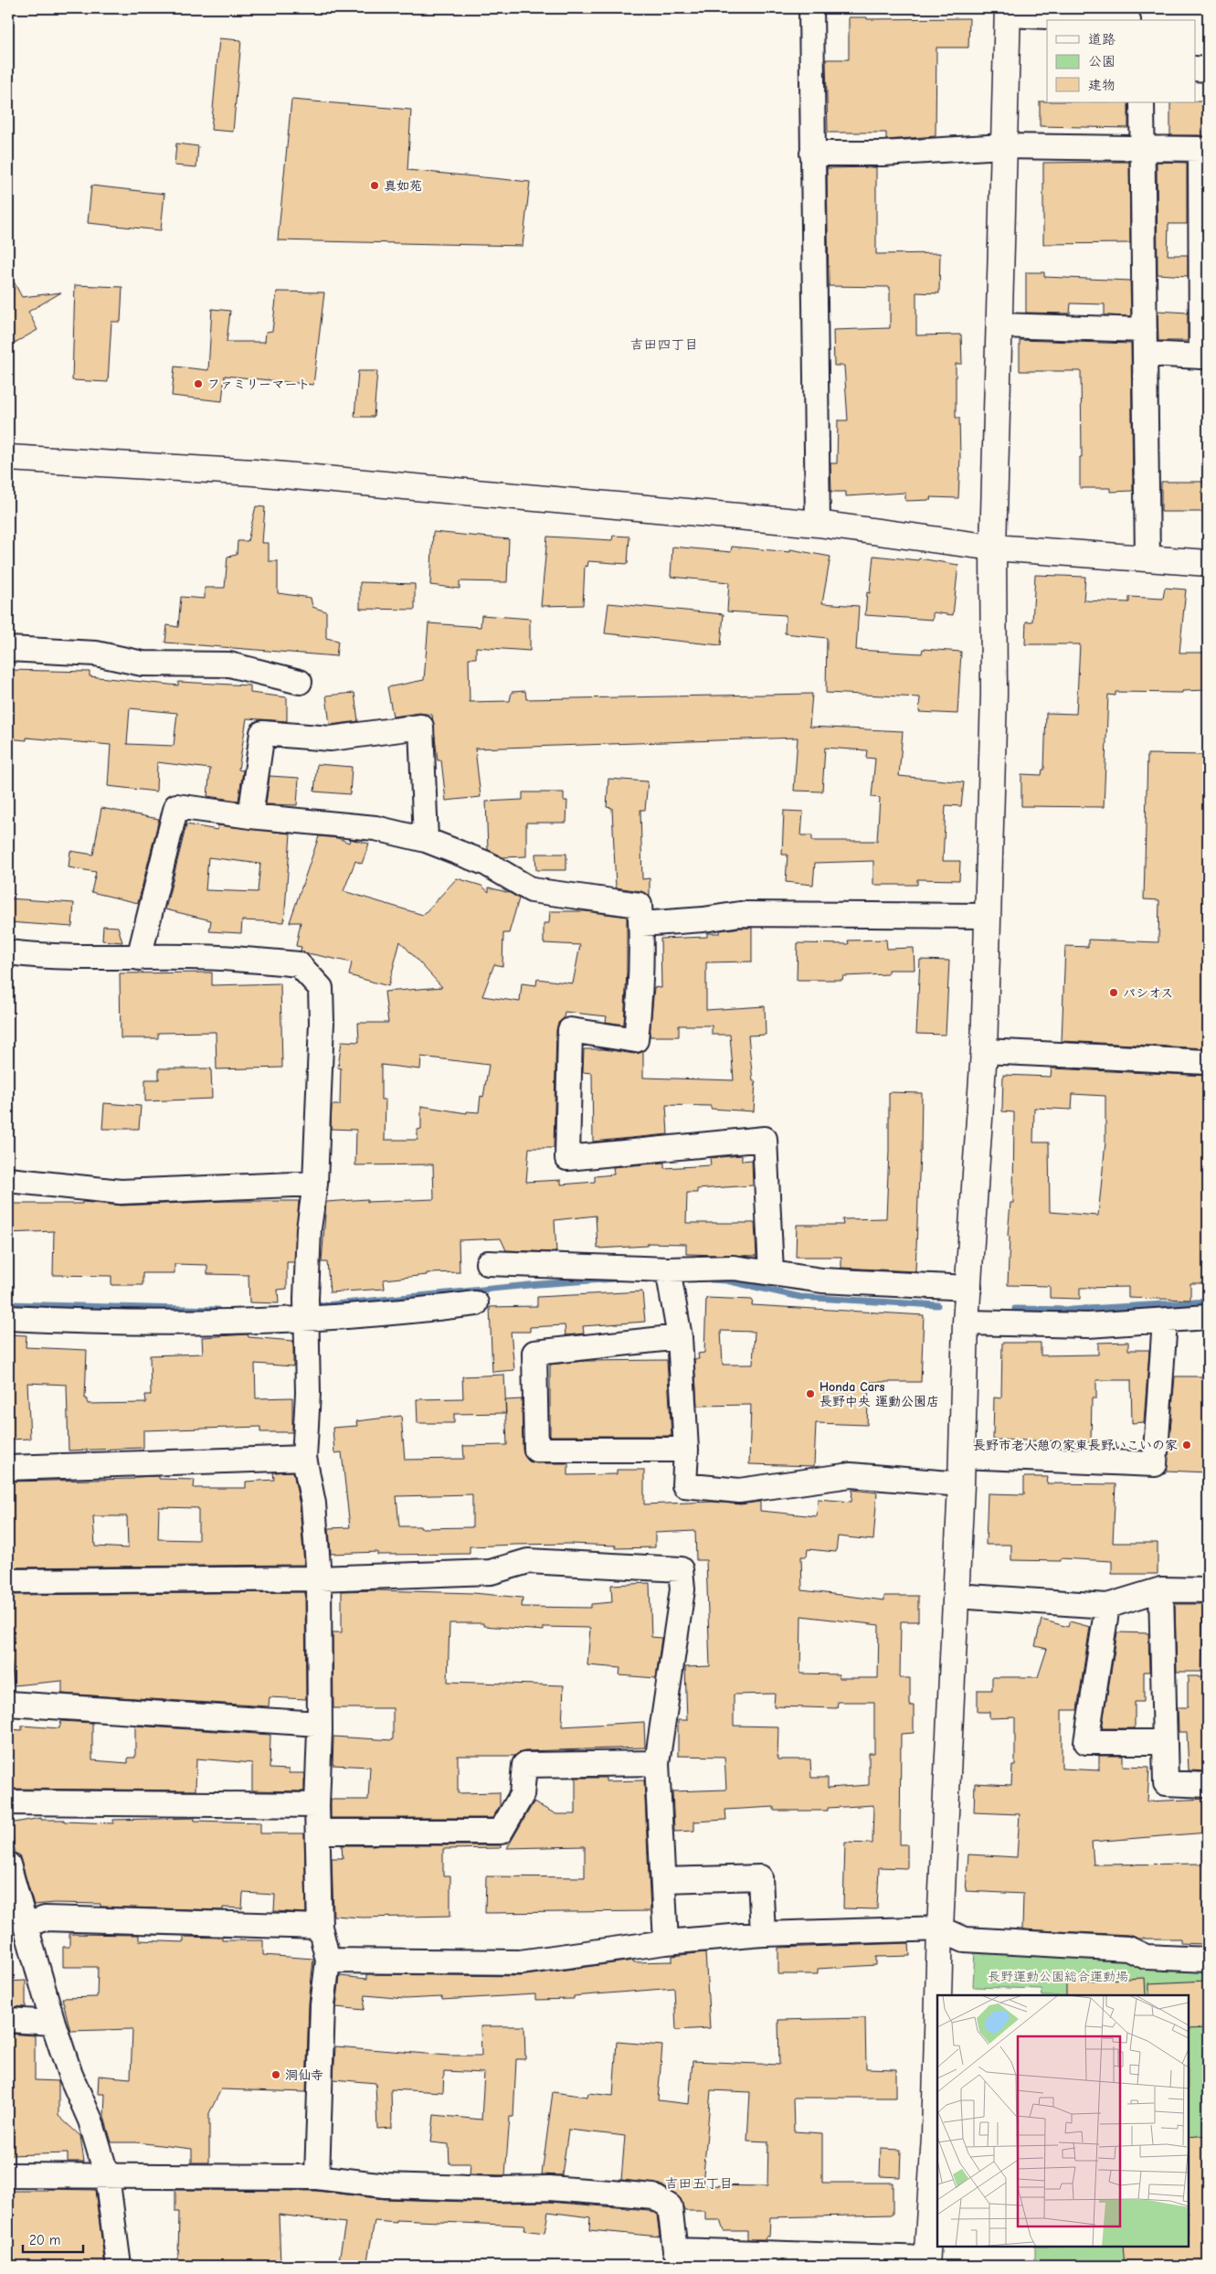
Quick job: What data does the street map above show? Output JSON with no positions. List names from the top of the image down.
{
  "districts": ["吉田四丁目", "吉田五丁目"],
  "parks": ["長野運動公園総合運動場"],
  "places": [
    "真如苑",
    "ファミリーマート",
    "パシオス",
    "Honda Cars 長野中央 運動公園店",
    "長野市老人憩の家東長野いこいの家",
    "洞仙寺"
  ],
  "legend": ["道路", "公園", "建物"],
  "scale_bar": "20 m"
}
